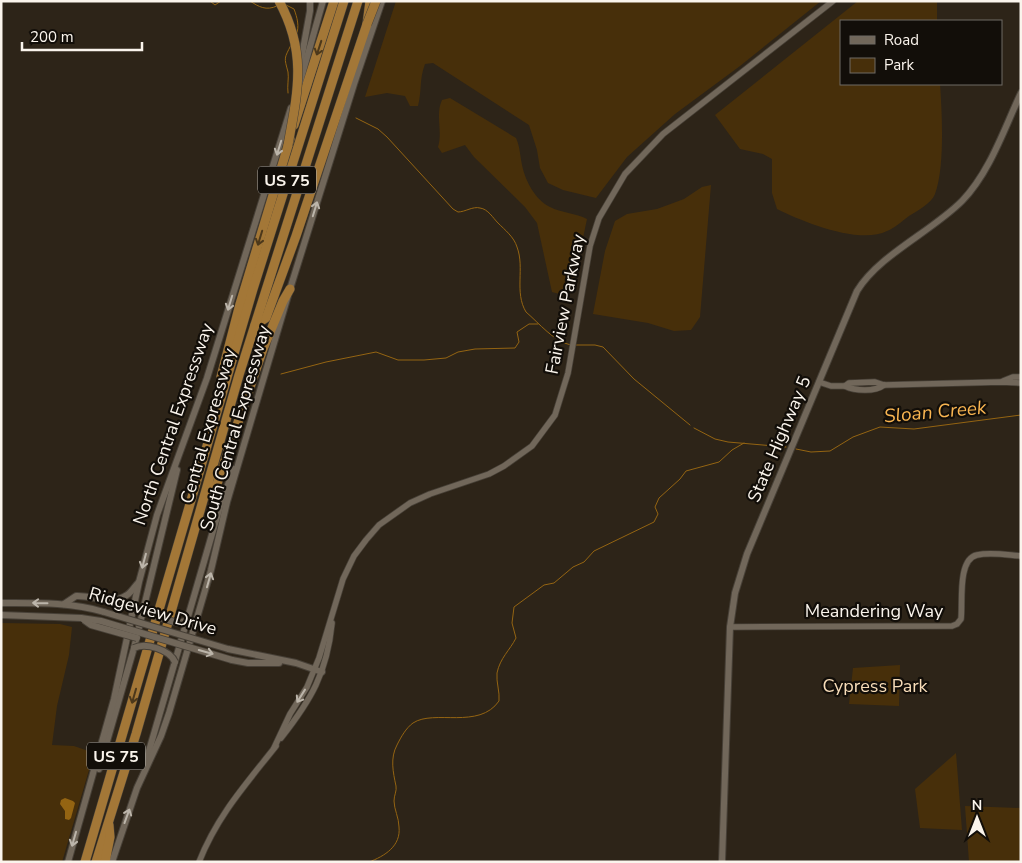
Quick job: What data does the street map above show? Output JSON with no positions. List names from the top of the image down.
{
  "streets": {
    "highway": ["US 75", "Central Expressway"],
    "main road": [
      "North Central Expressway",
      "South Central Expressway",
      "State Highway 5",
      "Ridgeview Drive"
    ],
    "street": ["Fairview Parkway", "Meandering Way"]
  },
  "crossings": [
    ["Fairview Parkway", "Ridgeview Drive"],
    ["State Highway 5", "Meandering Way"]
  ],
  "one_way": ["North Central Expressway"],
  "water": ["Sloan Creek"],
  "parks": ["Cypress Park"],
  "legend": ["Road", "Park"],
  "scale_bar": "200 m",
  "north": "top"
}
